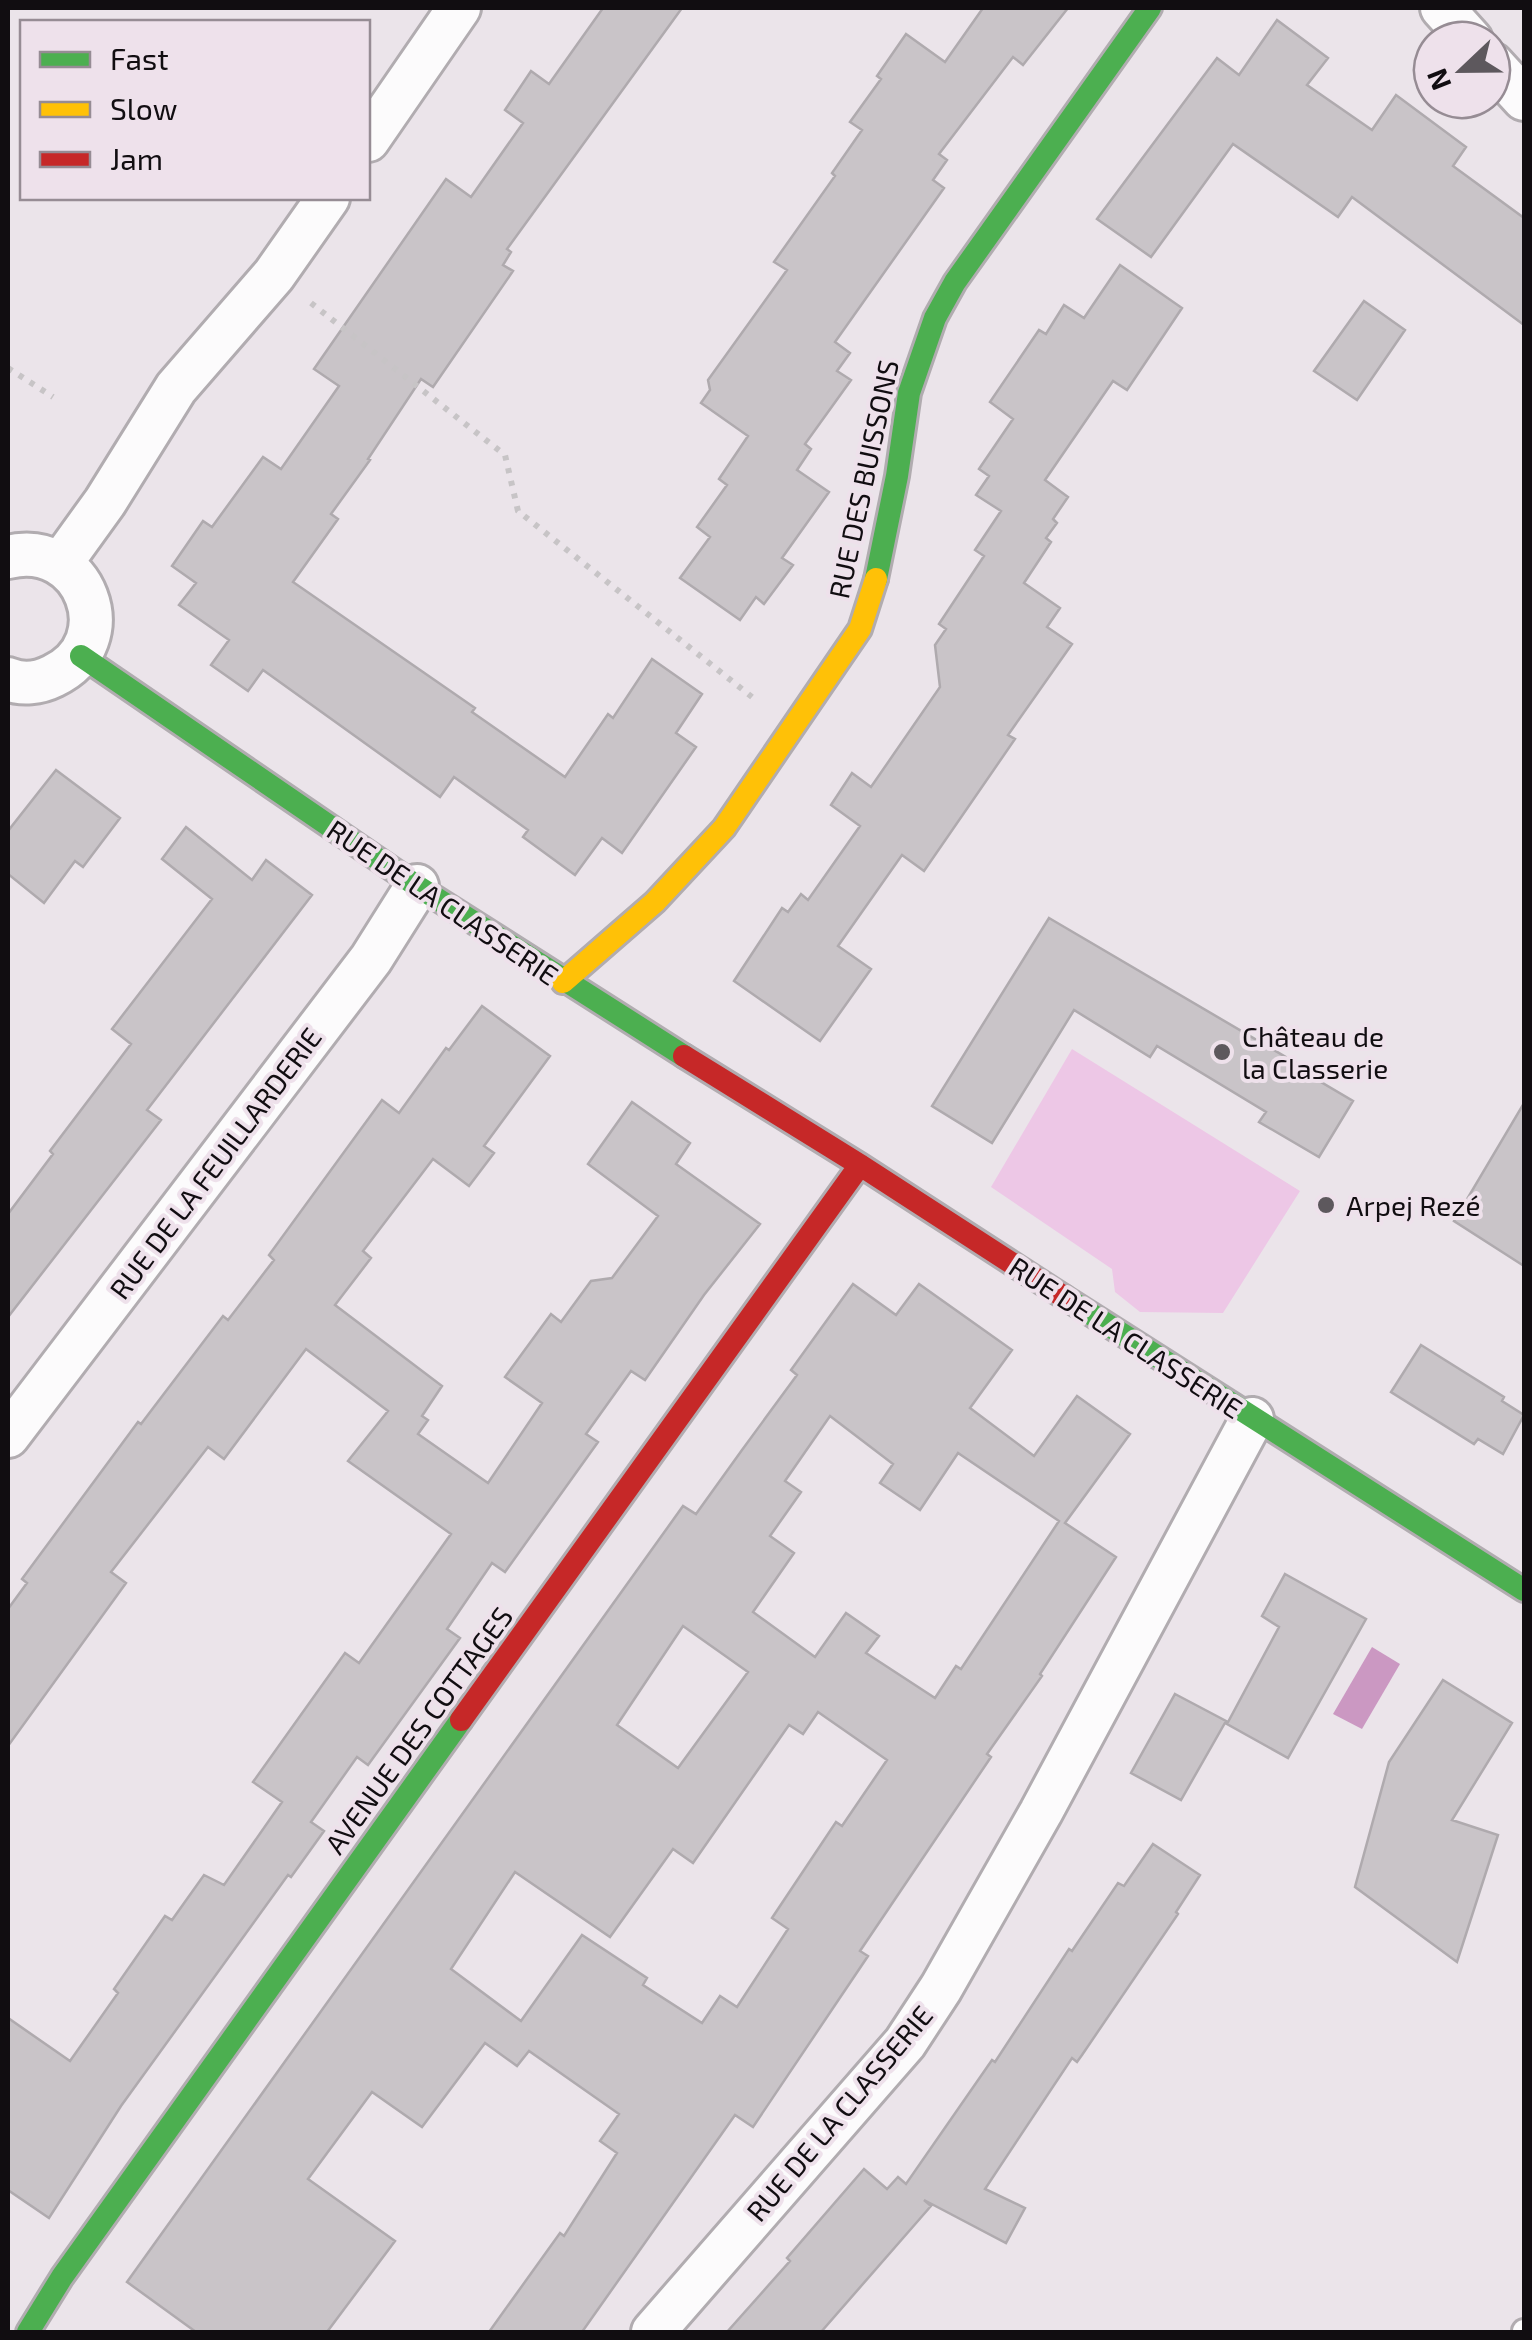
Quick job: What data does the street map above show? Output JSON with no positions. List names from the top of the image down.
{
  "streets": {
    "street": [
      "RUE DES BUISSONS",
      "RUE DE LA CLASSERIE",
      "RUE DE LA FEUILLARDERIE",
      "AVENUE DES COTTAGES"
    ]
  },
  "crossings": [
    ["RUE DES BUISSONS", "RUE DE LA CLASSERIE"],
    ["RUE DE LA CLASSERIE", "RUE DE LA FEUILLARDERIE"],
    ["RUE DE LA CLASSERIE", "AVENUE DES COTTAGES"]
  ],
  "places": ["Château de la Classerie", "Arpej Rezé"],
  "legend": ["Fast", "Slow", "Jam"],
  "north": "left"
}
